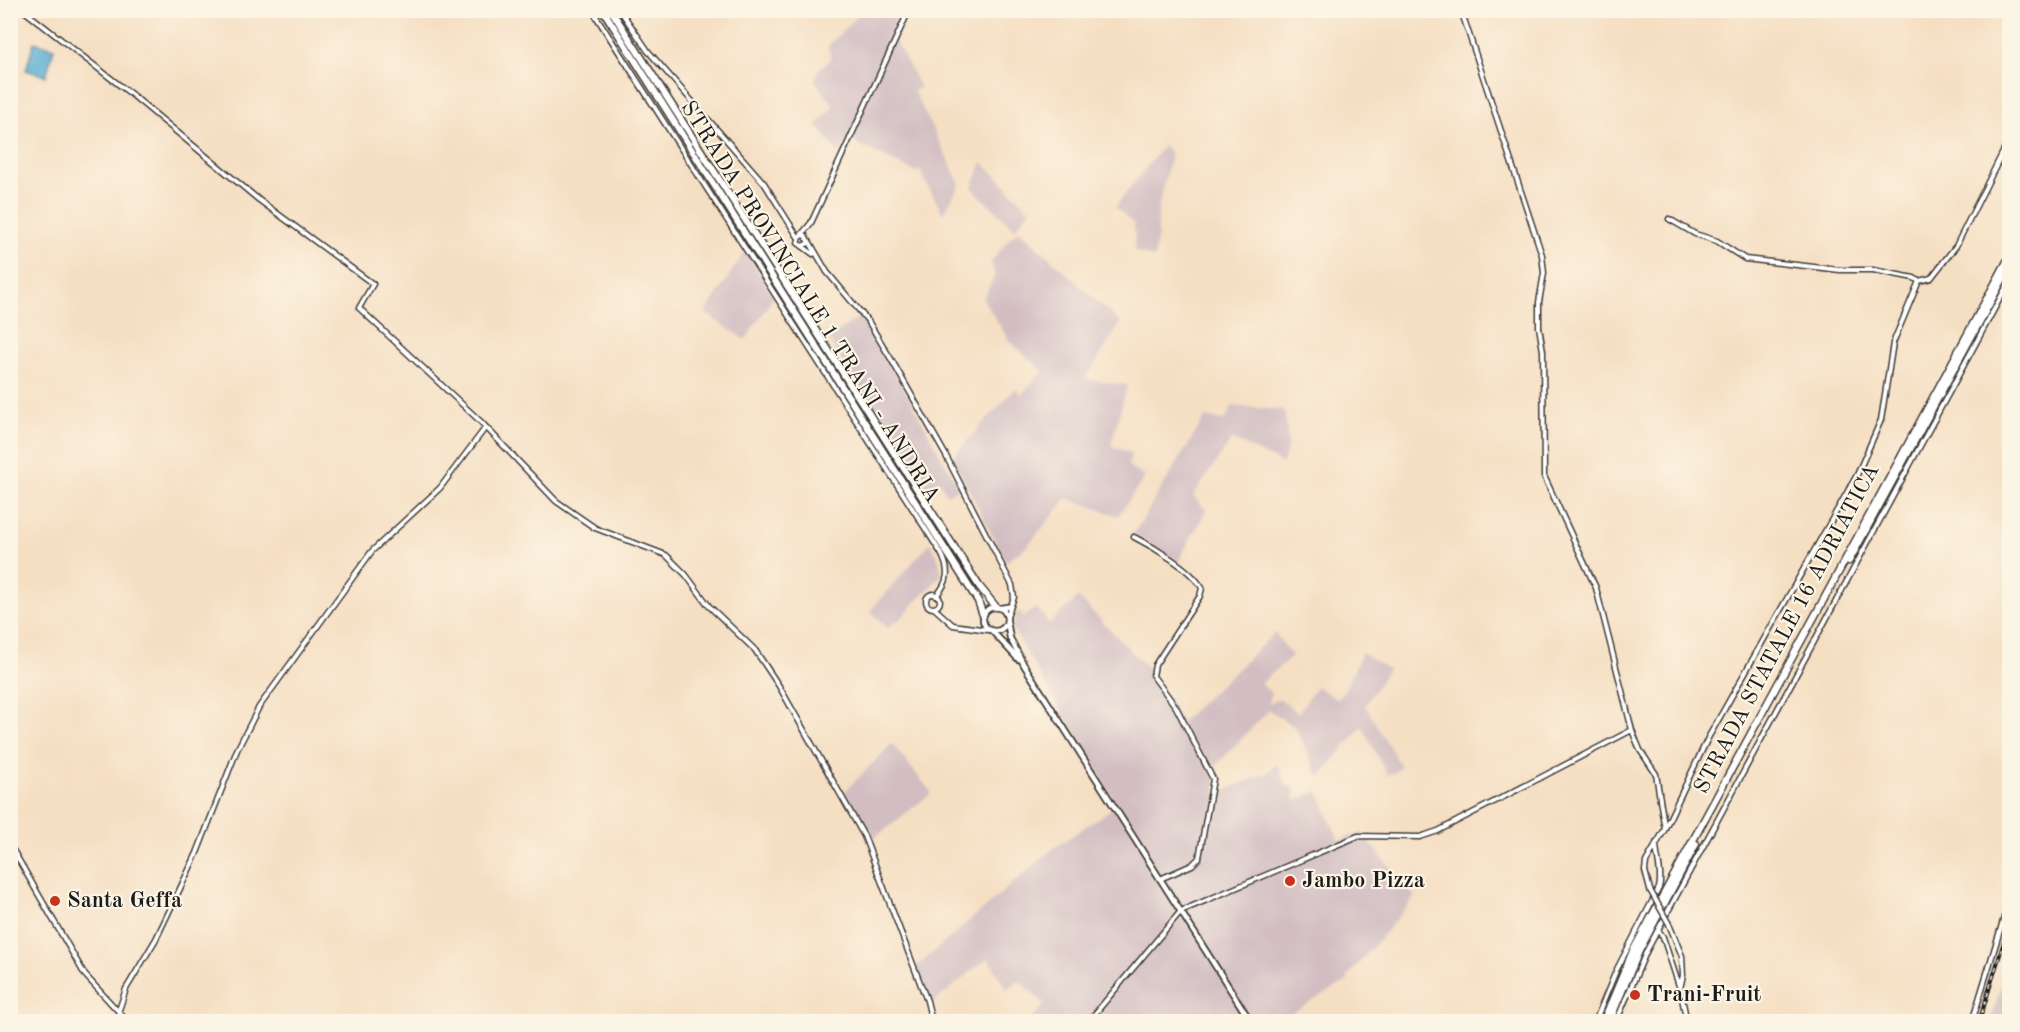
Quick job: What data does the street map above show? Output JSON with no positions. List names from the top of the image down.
{
  "streets": {
    "highway": ["STRADA PROVINCIALE 1 TRANI - ANDRIA", "STRADA STATALE 16 ADRIATICA"]
  },
  "places": ["Jambo Pizza", "Santa Geffa", "Trani-Fruit"]
}
